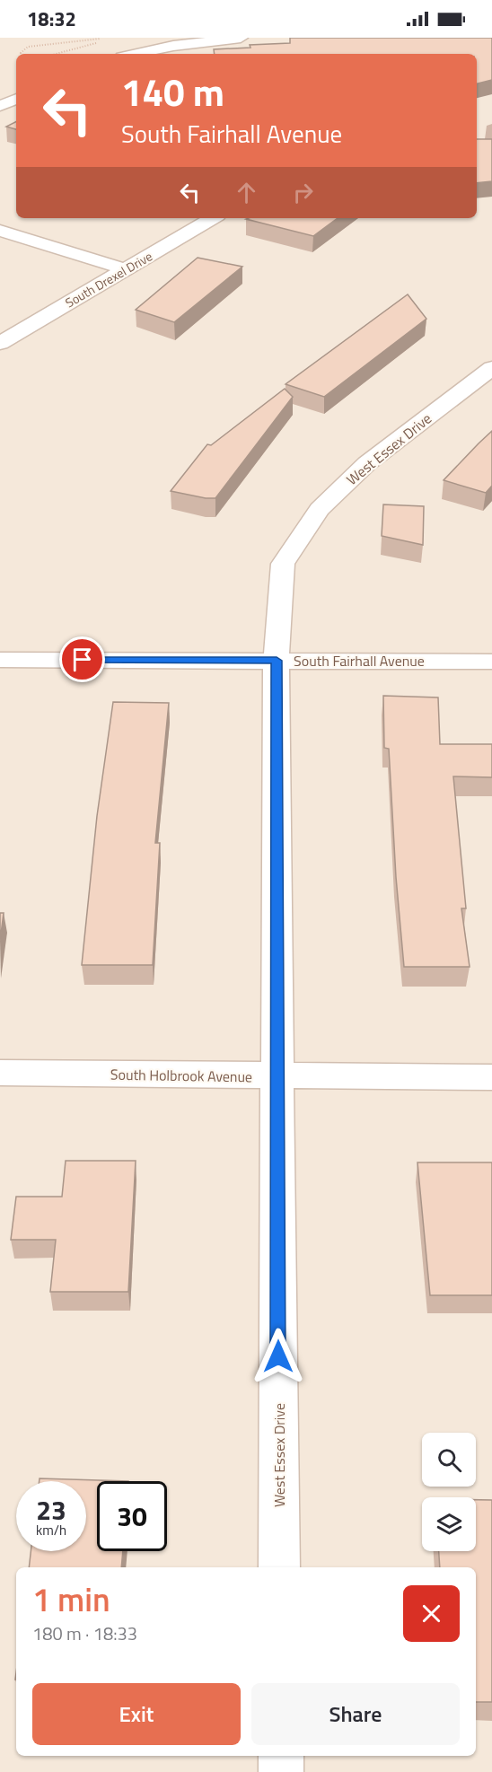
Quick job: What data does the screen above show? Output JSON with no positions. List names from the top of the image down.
{
  "streets": {
    "street": [
      "South Drexel Drive",
      "West Essex Drive",
      "South Fairhall Avenue",
      "South Holbrook Avenue"
    ]
  },
  "crossings": [
    ["West Essex Drive", "South Fairhall Avenue"],
    ["West Essex Drive", "South Holbrook Avenue"]
  ],
  "page": {
    "status": "18:32",
    "turn": ["140 m", "South Fairhall Avenue"],
    "speed": "23 km/h",
    "limit": "30",
    "heading": ["1 min", "180 m · 18:33"],
    "buttons": ["Exit", "Share"]
  }
}
